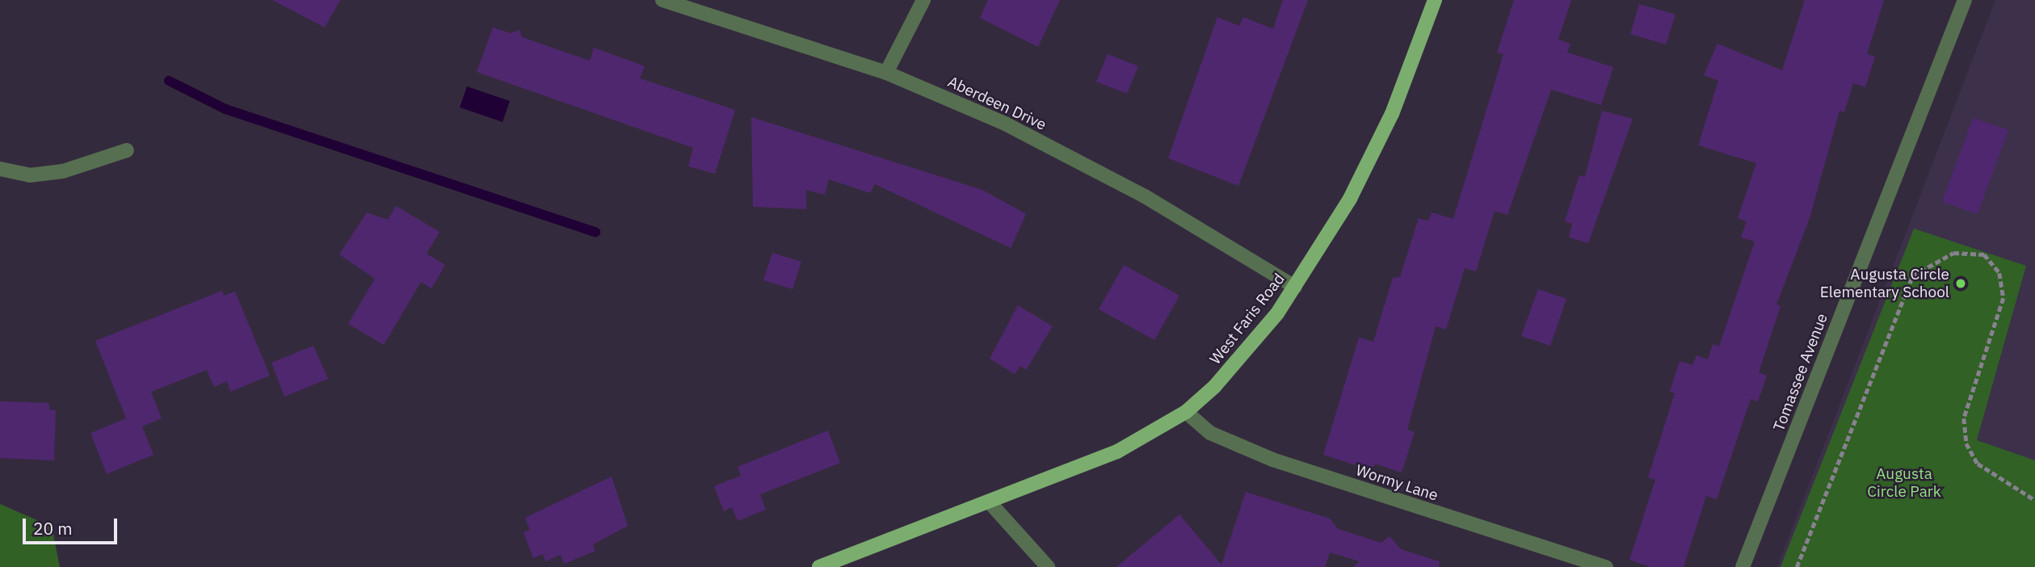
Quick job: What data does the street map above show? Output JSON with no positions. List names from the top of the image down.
{
  "streets": {
    "main road": ["West Faris Road"],
    "street": ["Aberdeen Drive", "Tomassee Avenue", "Wormy Lane"]
  },
  "crossings": [
    ["Aberdeen Drive", "West Faris Road"],
    ["West Faris Road", "Wormy Lane"]
  ],
  "parks": ["Augusta Circle Park"],
  "places": ["Augusta Circle Elementary School"],
  "scale_bar": "20 m"
}
